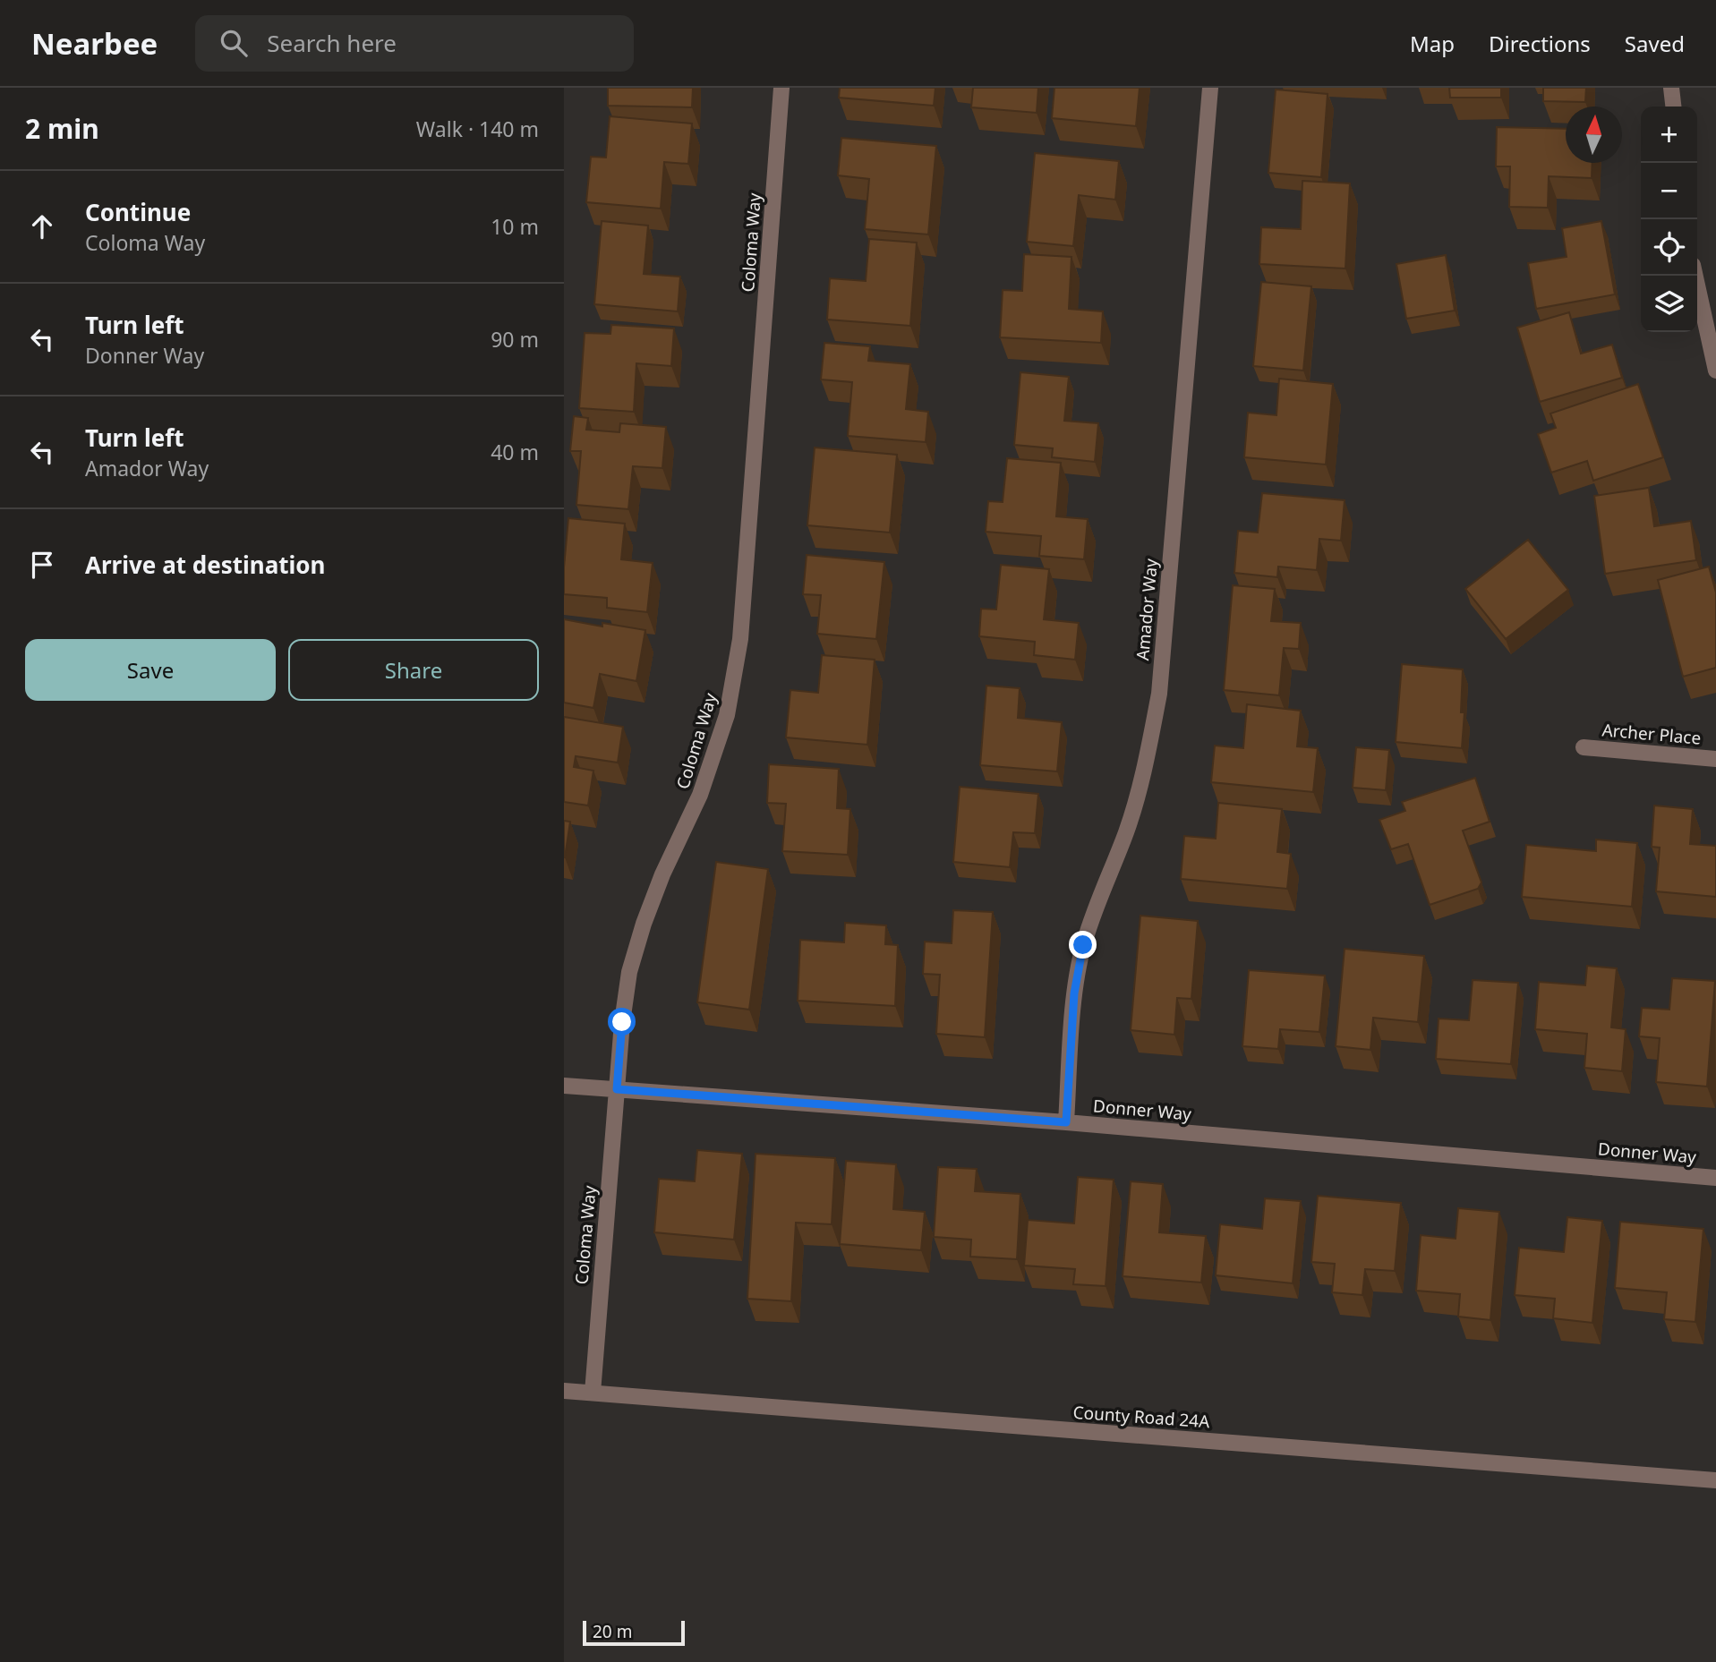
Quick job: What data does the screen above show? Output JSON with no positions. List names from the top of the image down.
{
  "streets": {
    "street": [
      "Coloma Way",
      "Amador Way",
      "Archer Place",
      "Donner Way",
      "County Road 24A"
    ]
  },
  "crossings": [
    ["Coloma Way", "Donner Way"],
    ["Coloma Way", "County Road 24A"],
    ["Amador Way", "Donner Way"]
  ],
  "scale_bar": "20 m",
  "north": "top",
  "page": {
    "header": "Nearbee",
    "search": "Search here",
    "nav": ["Map", "Directions", "Saved"],
    "heading": ["2 min", "Walk · 140 m"],
    "map_buttons": ["+", "−"],
    "list": [
      ["Continue", "Coloma Way", "10 m"],
      ["Turn left", "Donner Way", "90 m"],
      ["Turn left", "Amador Way", "40 m"],
      "Arrive at destination"
    ],
    "buttons": ["Save", "Share"],
    "scale": "20 m"
  }
}
